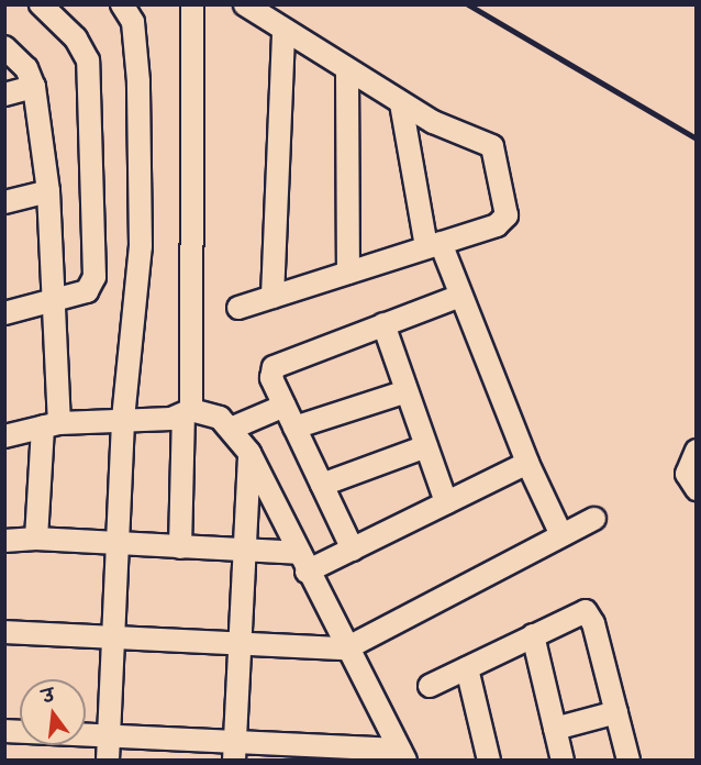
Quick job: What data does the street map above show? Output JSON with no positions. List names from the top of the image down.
{
  "north": "top"
}
